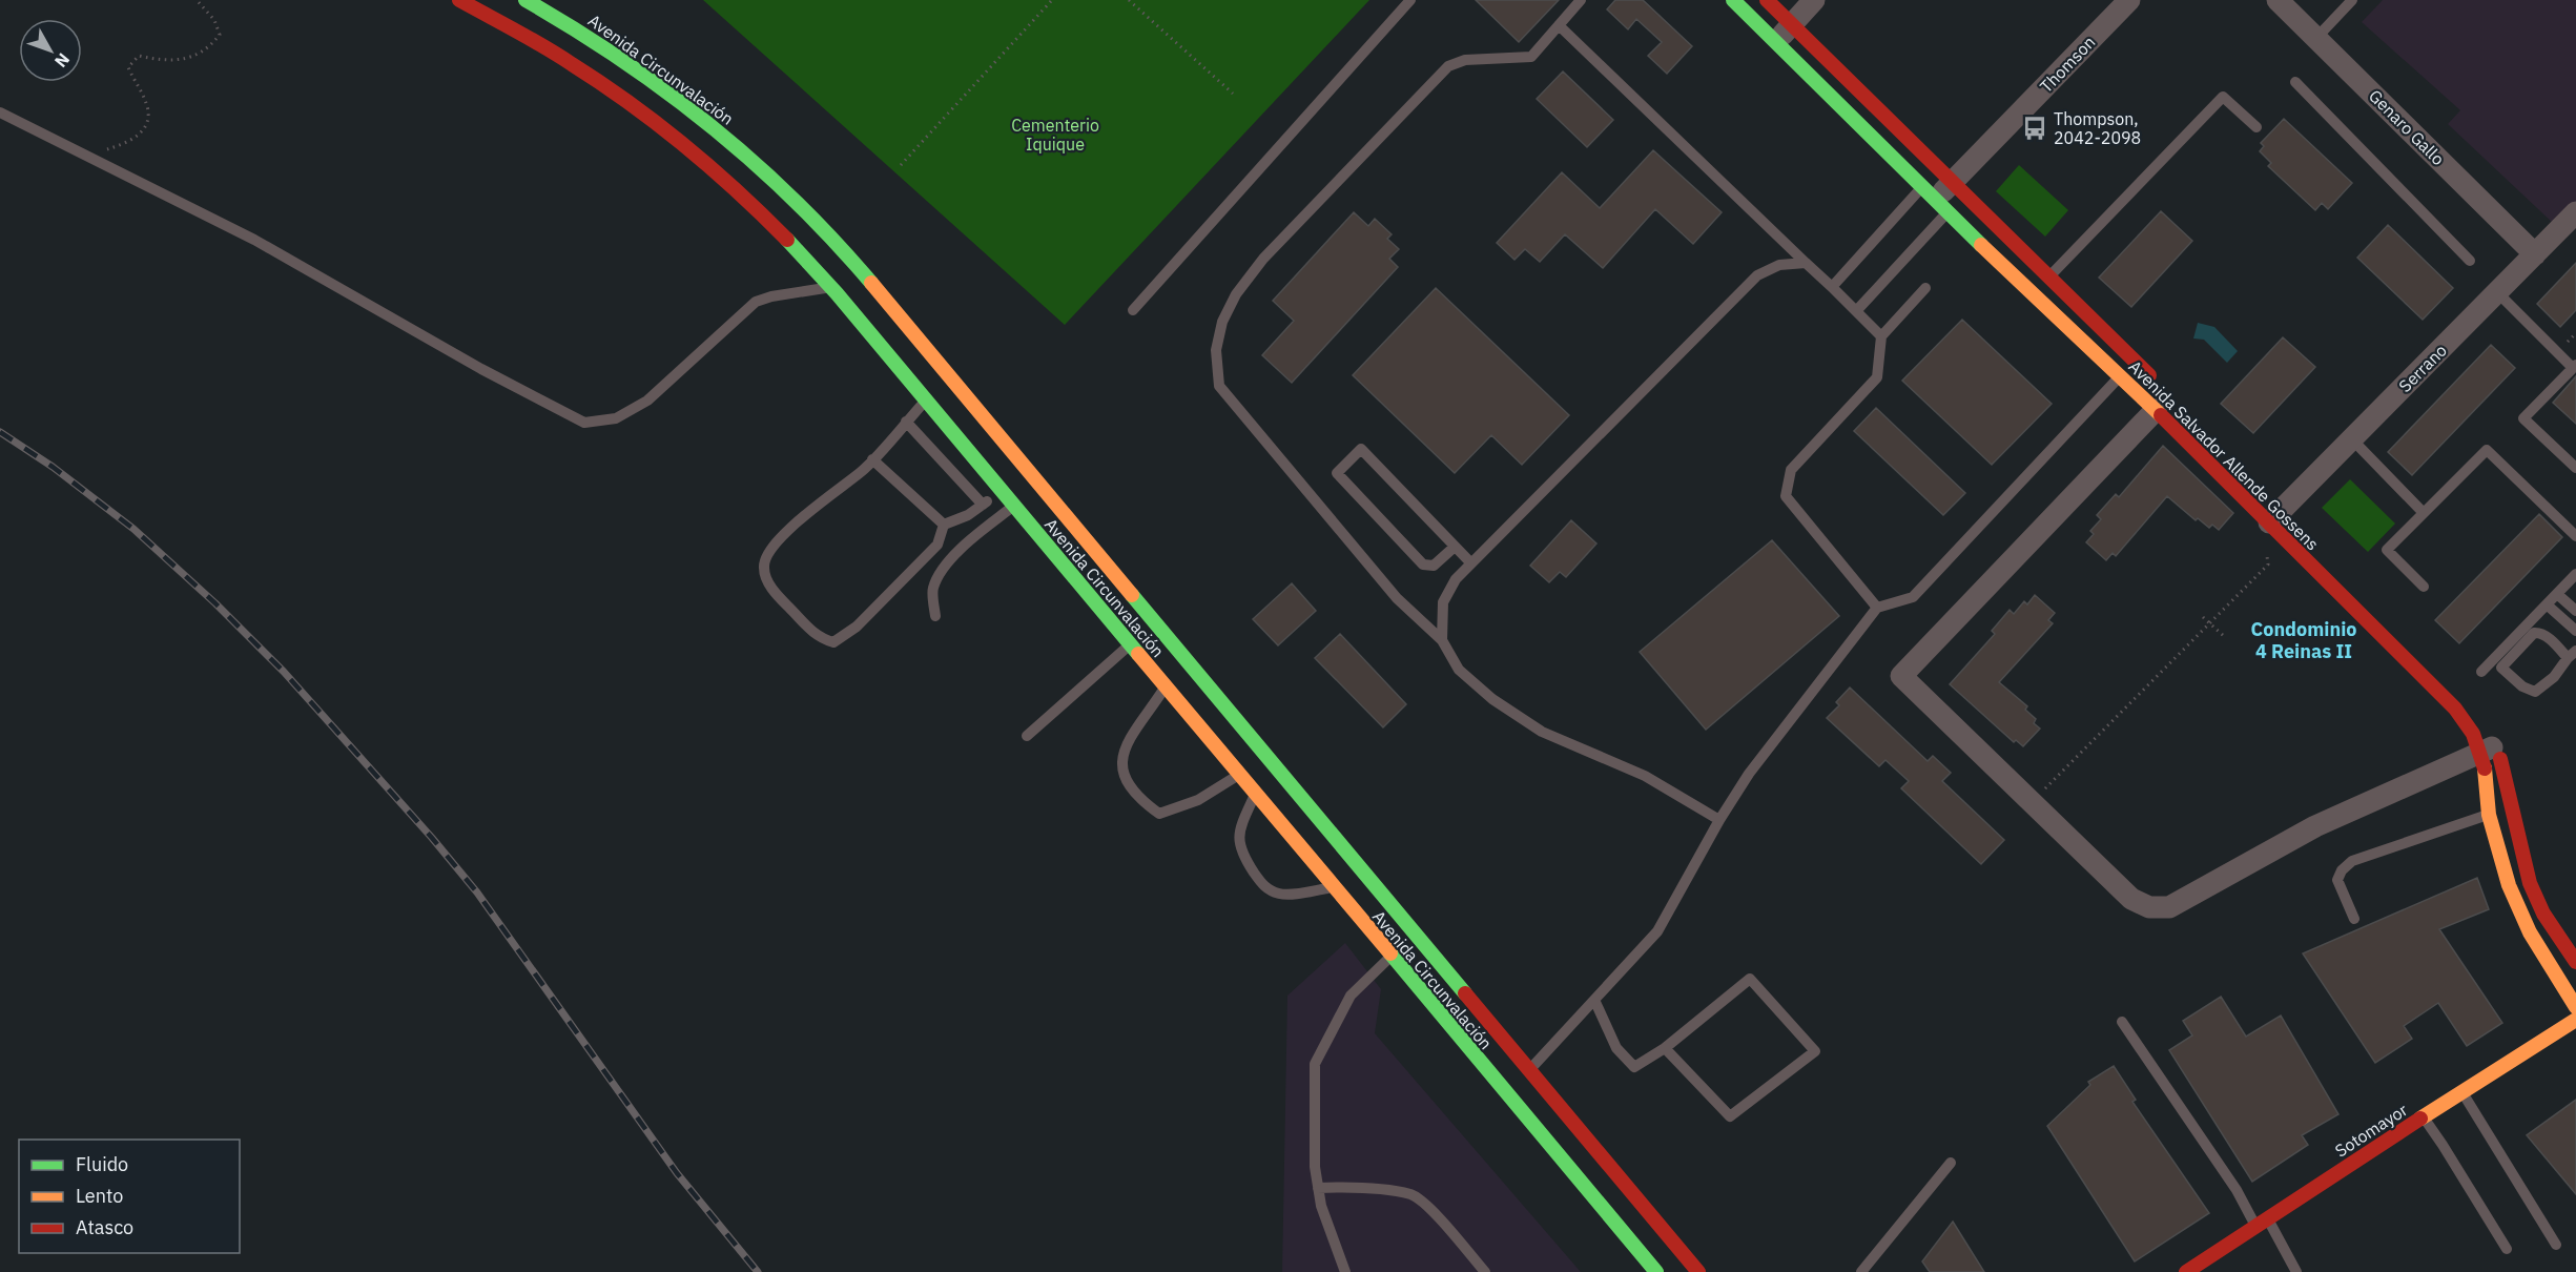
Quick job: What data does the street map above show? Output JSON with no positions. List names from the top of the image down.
{
  "streets": {
    "main road": ["Avenida Circunvalación", "Avenida Salvador Allende Gossens", "Sotomayor"],
    "street": ["Thomson", "Genaro Gallo", "Serrano"]
  },
  "crossings": [
    ["Thomson", "Avenida Salvador Allende Gossens"],
    ["Genaro Gallo", "Serrano"],
    ["Serrano", "Avenida Salvador Allende Gossens"]
  ],
  "districts": ["Condominio 4 Reinas II"],
  "parks": ["Cementerio Iquique"],
  "places": {
    "bus stop": ["Thompson, 2042-2098"]
  },
  "legend": ["Fluido", "Lento", "Atasco"],
  "north": "bottom right"
}
